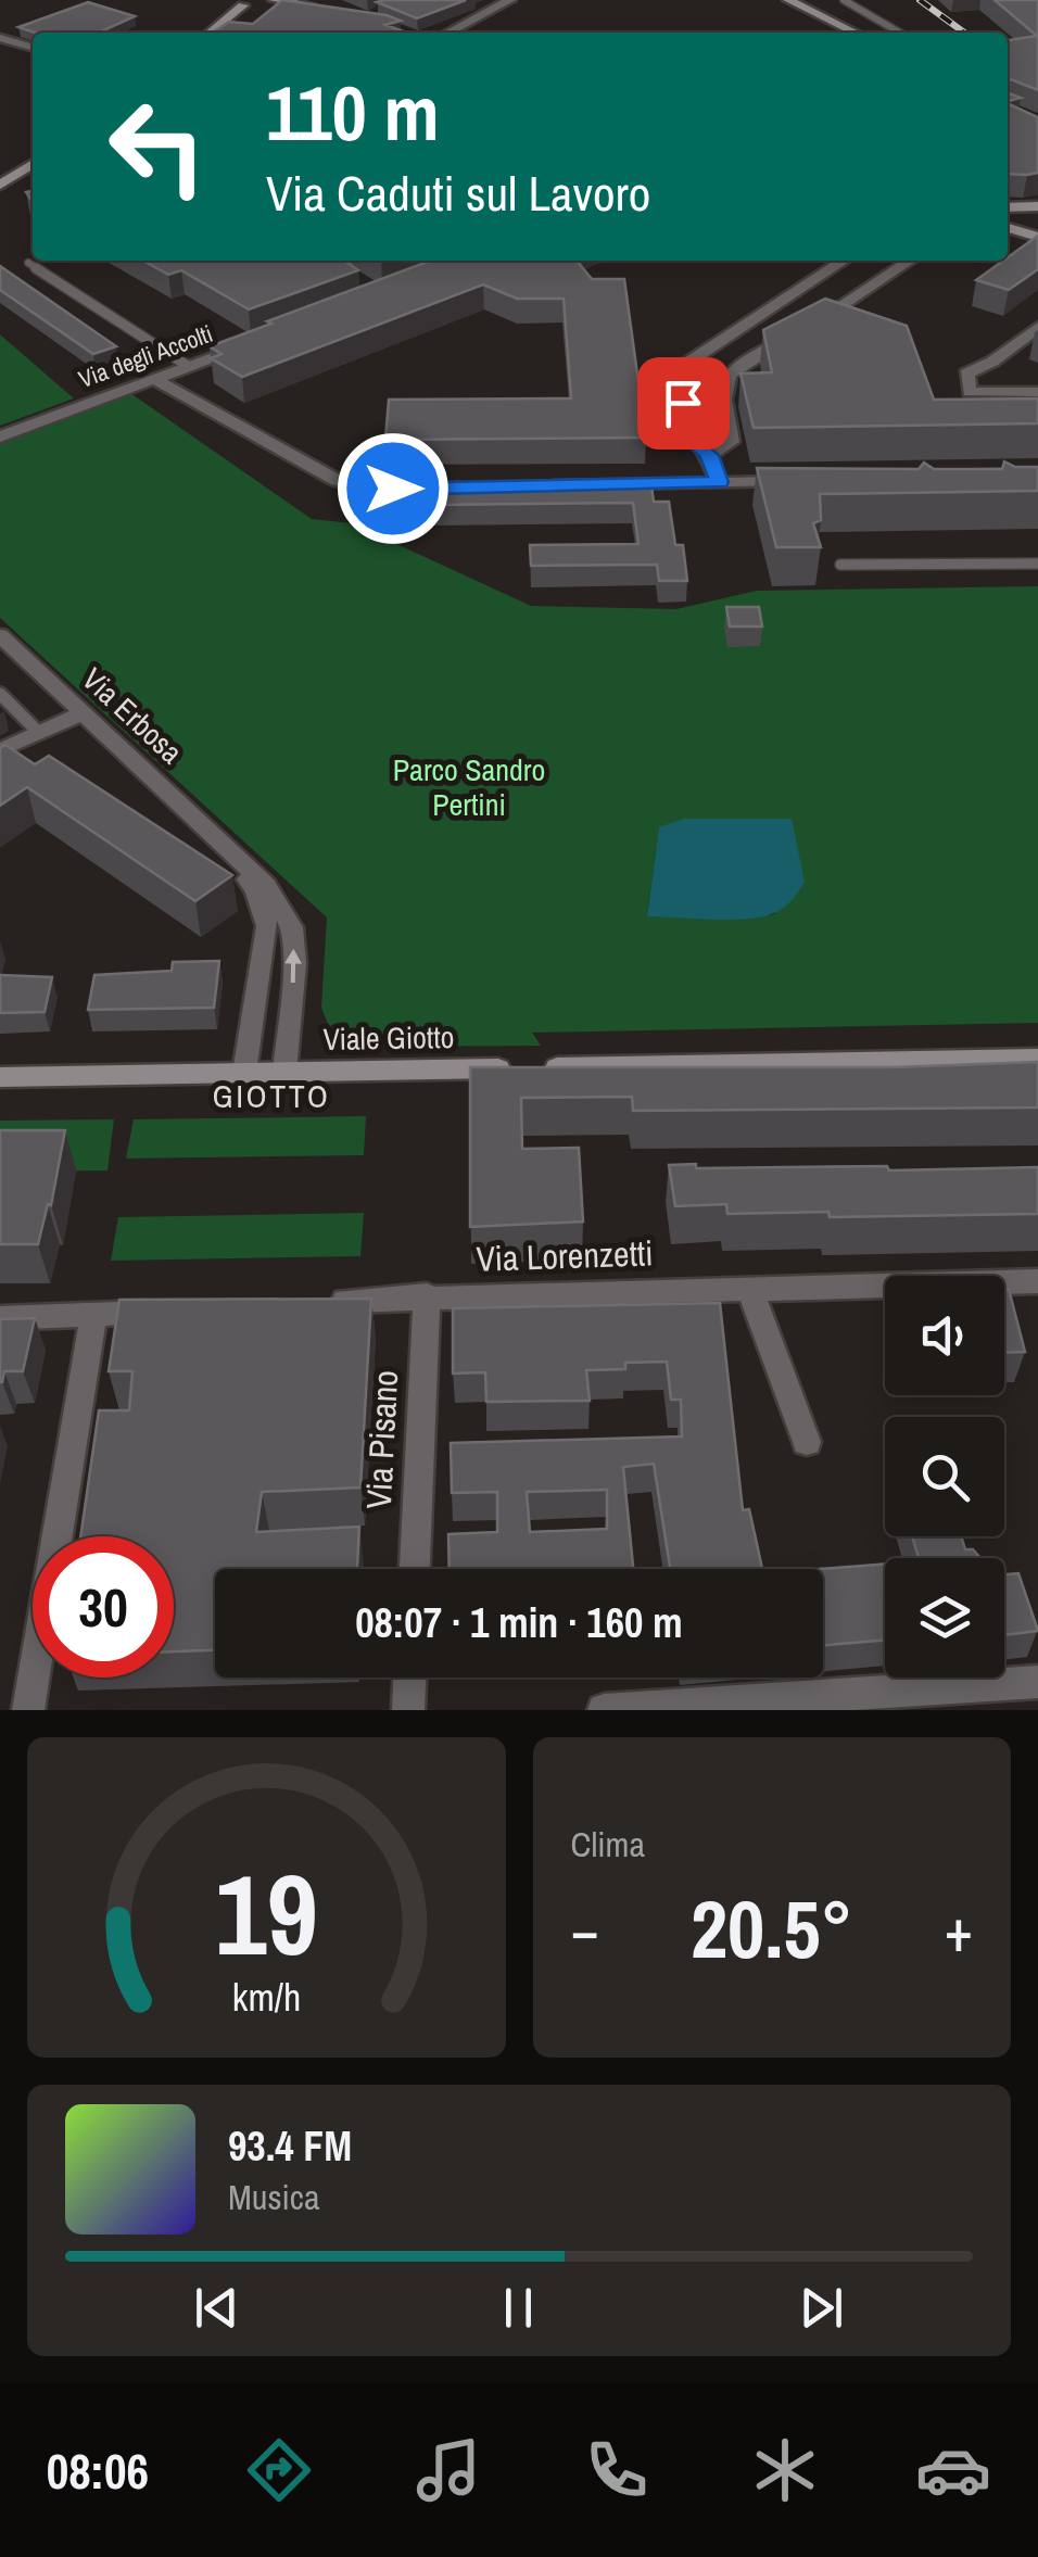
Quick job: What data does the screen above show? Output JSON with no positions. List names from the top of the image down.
{
  "streets": {
    "main road": ["Viale Giotto"],
    "street": [
      "Via degli Accolti",
      "Via Erbosa",
      "Via Lorenzetti",
      "Via Pisano"
    ]
  },
  "crossings": [
    ["Via Erbosa", "Viale Giotto"],
    ["Via Lorenzetti", "Via Pisano"]
  ],
  "districts": ["GIOTTO"],
  "parks": ["Parco Sandro Pertini"],
  "page": {
    "turn": ["110 m", "Via Caduti sul Lavoro"],
    "limit": "30",
    "trip": "08:07 · 1 min · 160 m",
    "tile": "Clima",
    "heat": ["−", "20.5°", "+"],
    "song": ["93.4 FM", "Musica"],
    "tabs": "08:06",
    "gauge": ["19", "km/h"]
  }
}
